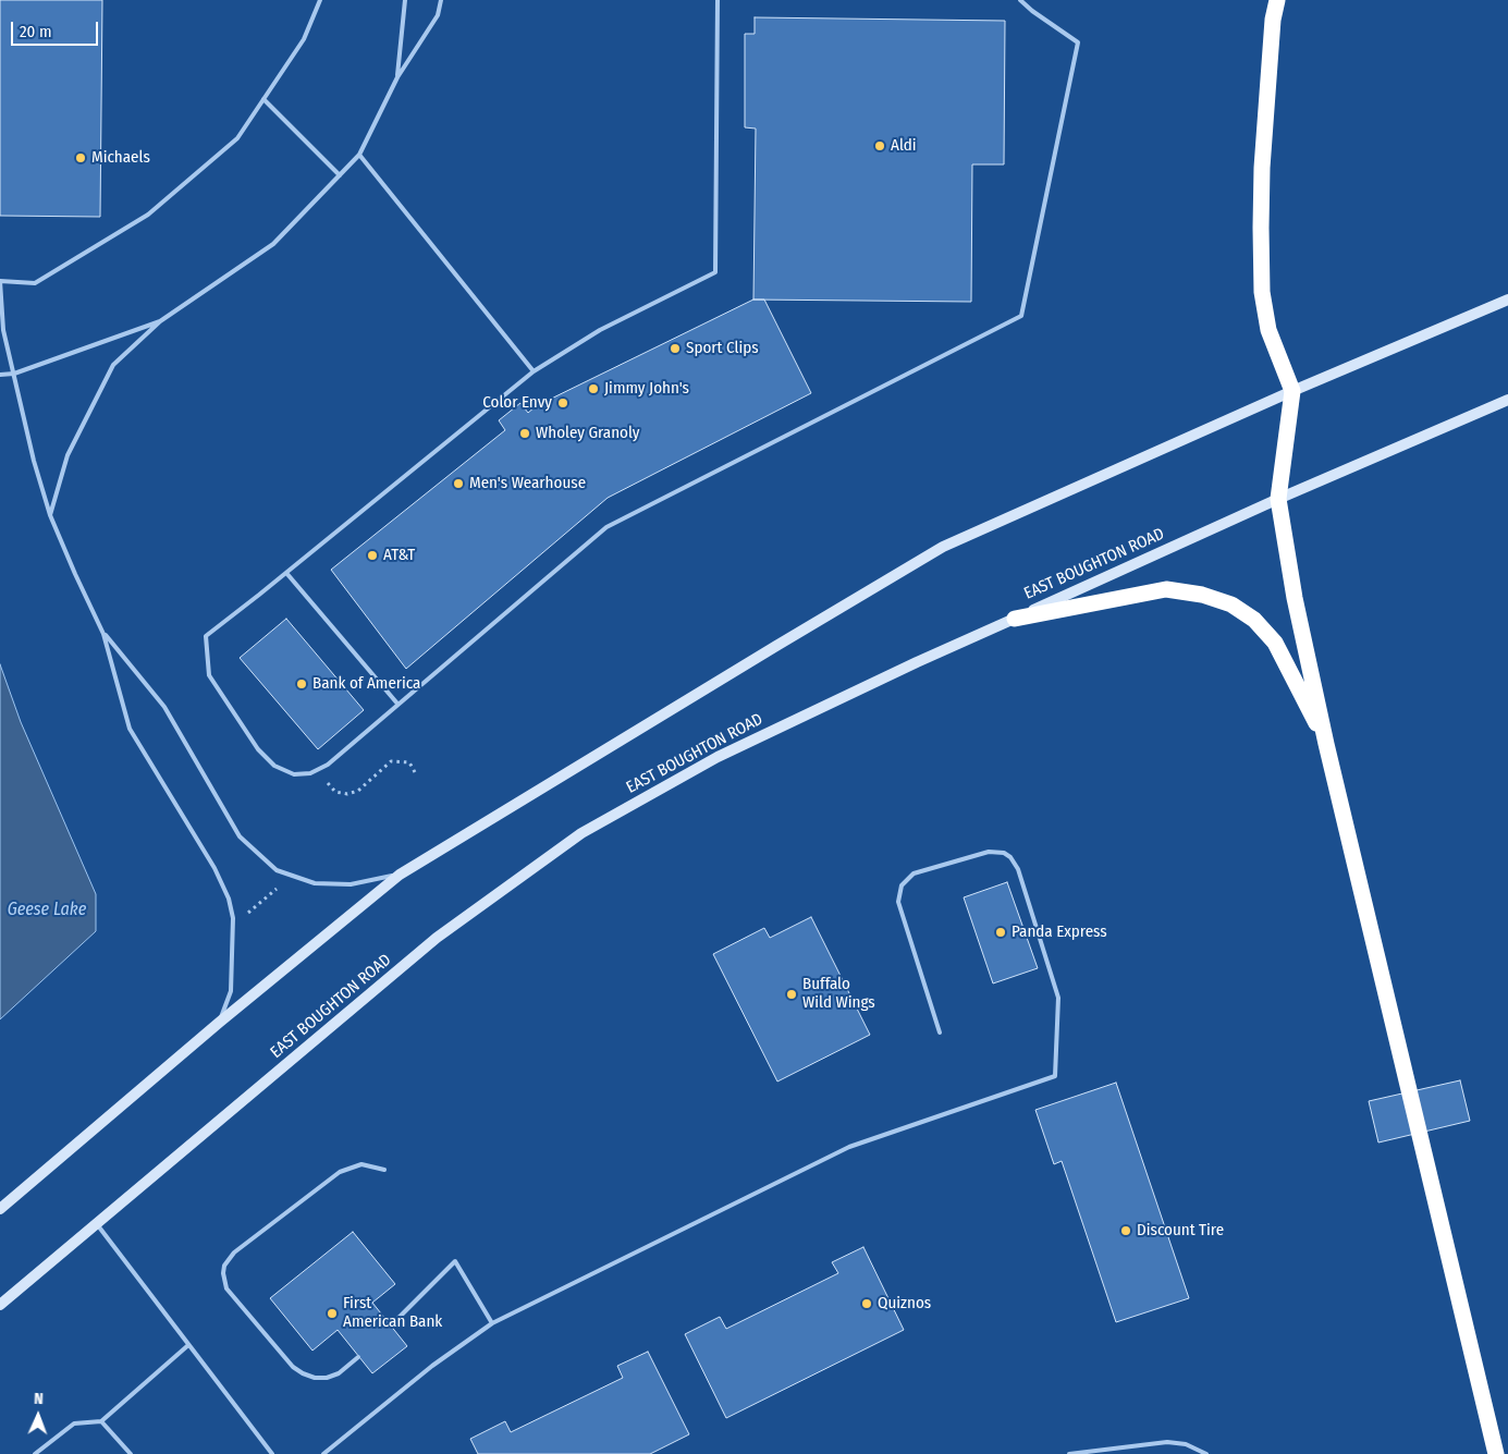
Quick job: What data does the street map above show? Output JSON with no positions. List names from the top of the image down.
{
  "streets": {
    "main road": ["EAST BOUGHTON ROAD"]
  },
  "water": ["Geese Lake"],
  "places": [
    "Aldi",
    "Michaels",
    "Sport Clips",
    "Jimmy John's",
    "Color Envy",
    "Wholey Granoly",
    "Men's Wearhouse",
    "AT&T",
    "Bank of America",
    "Panda Express",
    "Buffalo Wild Wings",
    "Discount Tire",
    "Quiznos",
    "First American Bank"
  ],
  "scale_bar": "20 m",
  "north": "top"
}
